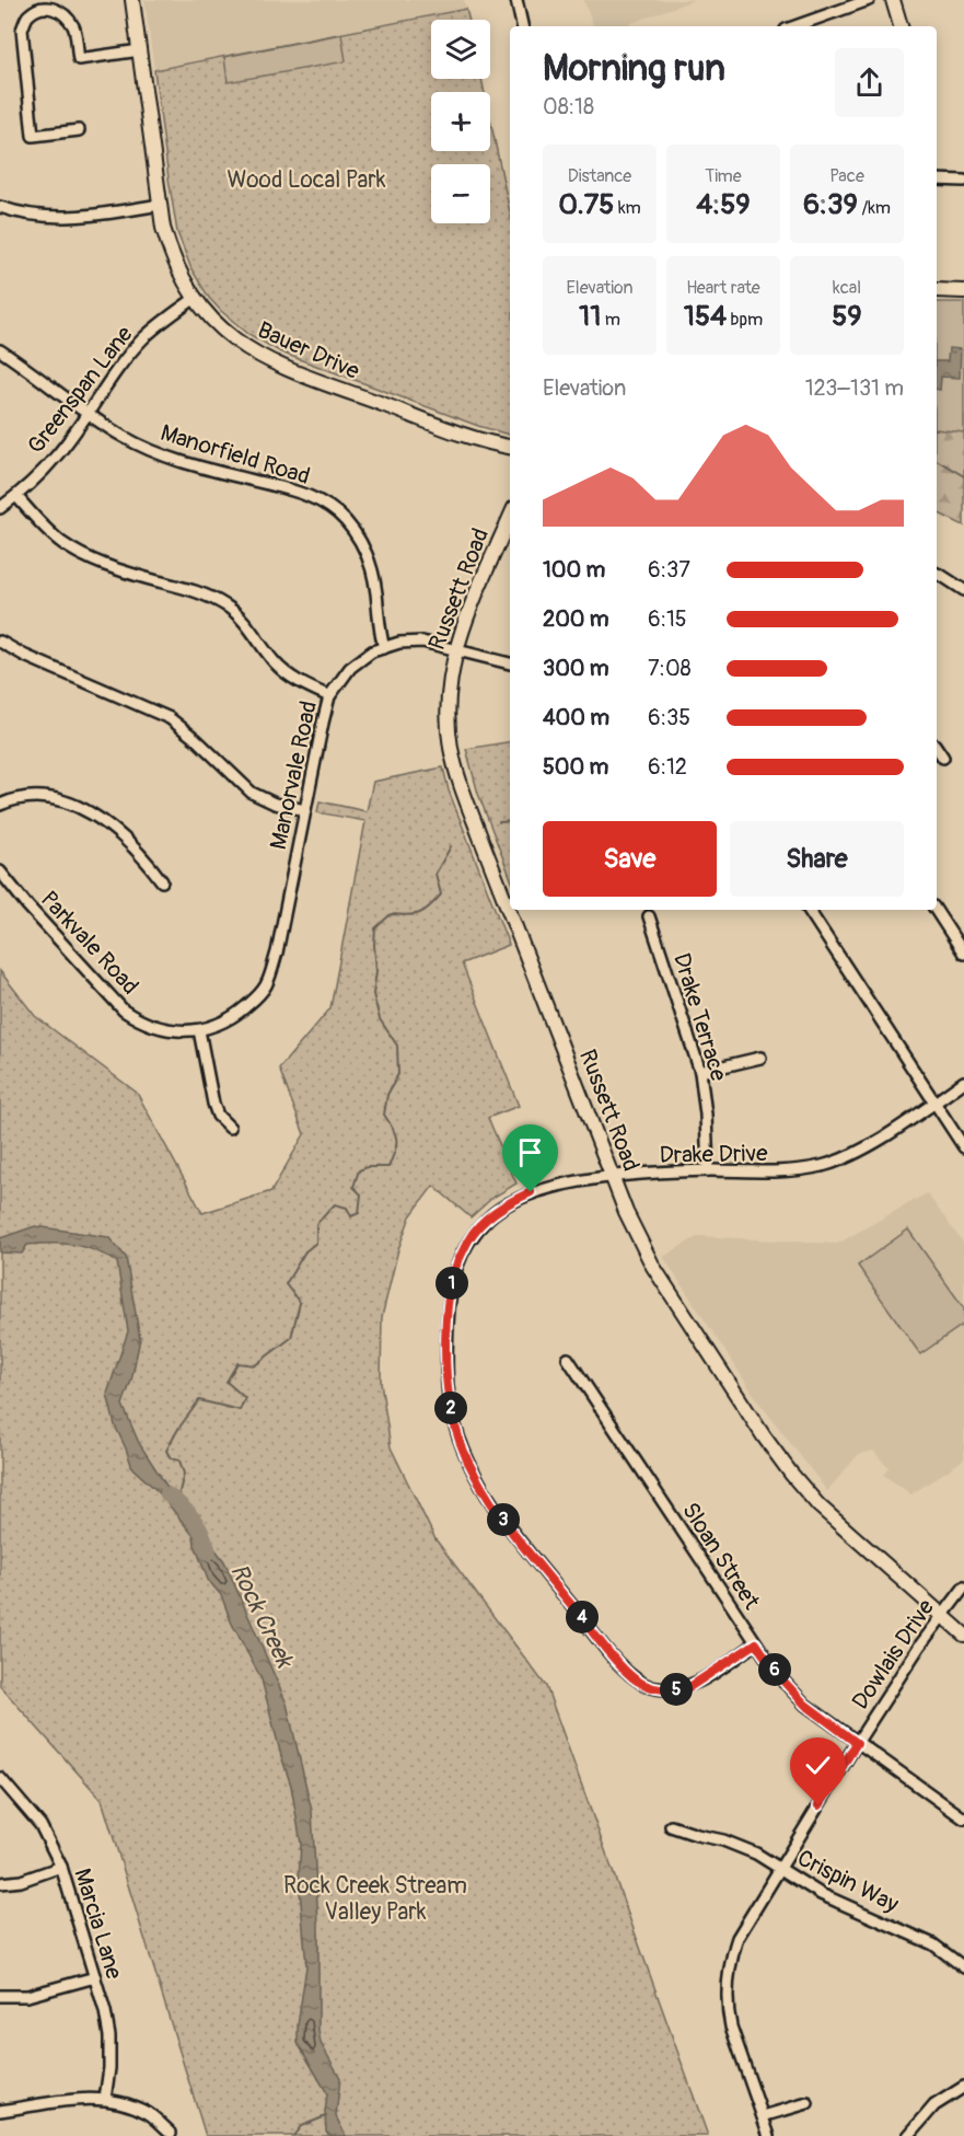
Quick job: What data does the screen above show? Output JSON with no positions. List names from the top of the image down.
{
  "streets": {
    "street": [
      "Bauer Drive",
      "Greenspan Lane",
      "Manorfield Road",
      "Russett Road",
      "Manorvale Road",
      "Parkvale Road",
      "Drake Terrace",
      "Drake Drive",
      "Sloan Street",
      "Dowlais Drive",
      "Crispin Way",
      "Marcia Lane"
    ]
  },
  "crossings": [
    ["Bauer Drive", "Greenspan Lane"],
    ["Greenspan Lane", "Manorfield Road"],
    ["Manorfield Road", "Manorvale Road"],
    ["Russett Road", "Manorvale Road"],
    ["Russett Road", "Drake Drive"],
    ["Russett Road", "Dowlais Drive"],
    ["Manorvale Road", "Parkvale Road"],
    ["Drake Terrace", "Drake Drive"],
    ["Drake Drive", "Sloan Street"],
    ["Sloan Street", "Dowlais Drive"],
    ["Dowlais Drive", "Crispin Way"]
  ],
  "water": ["Rock Creek"],
  "parks": ["Wood Local Park", "Rock Creek Stream Valley Park"],
  "page": {
    "map_buttons": ["+", "−"],
    "heading": ["Morning run", "08:18"],
    "stats": [
      ["Distance", "0.75 km"],
      ["Time", "4:59"],
      ["Pace", "6:39 /km"],
      ["Elevation", "11 m"],
      ["Heart rate", "154 bpm"],
      ["kcal", "59"]
    ],
    "chart": ["Elevation", "123–131 m"],
    "list": [
      {
        "name": "100 m",
        "note": "6:37"
      },
      {
        "name": "200 m",
        "note": "6:15"
      },
      {
        "name": "300 m",
        "note": "7:08"
      },
      {
        "name": "400 m",
        "note": "6:35"
      },
      {
        "name": "500 m",
        "note": "6:12"
      }
    ],
    "buttons": ["Save", "Share"],
    "pins": [
      "1",
      "2",
      "3",
      "4",
      "6",
      "5"
    ]
  }
}
